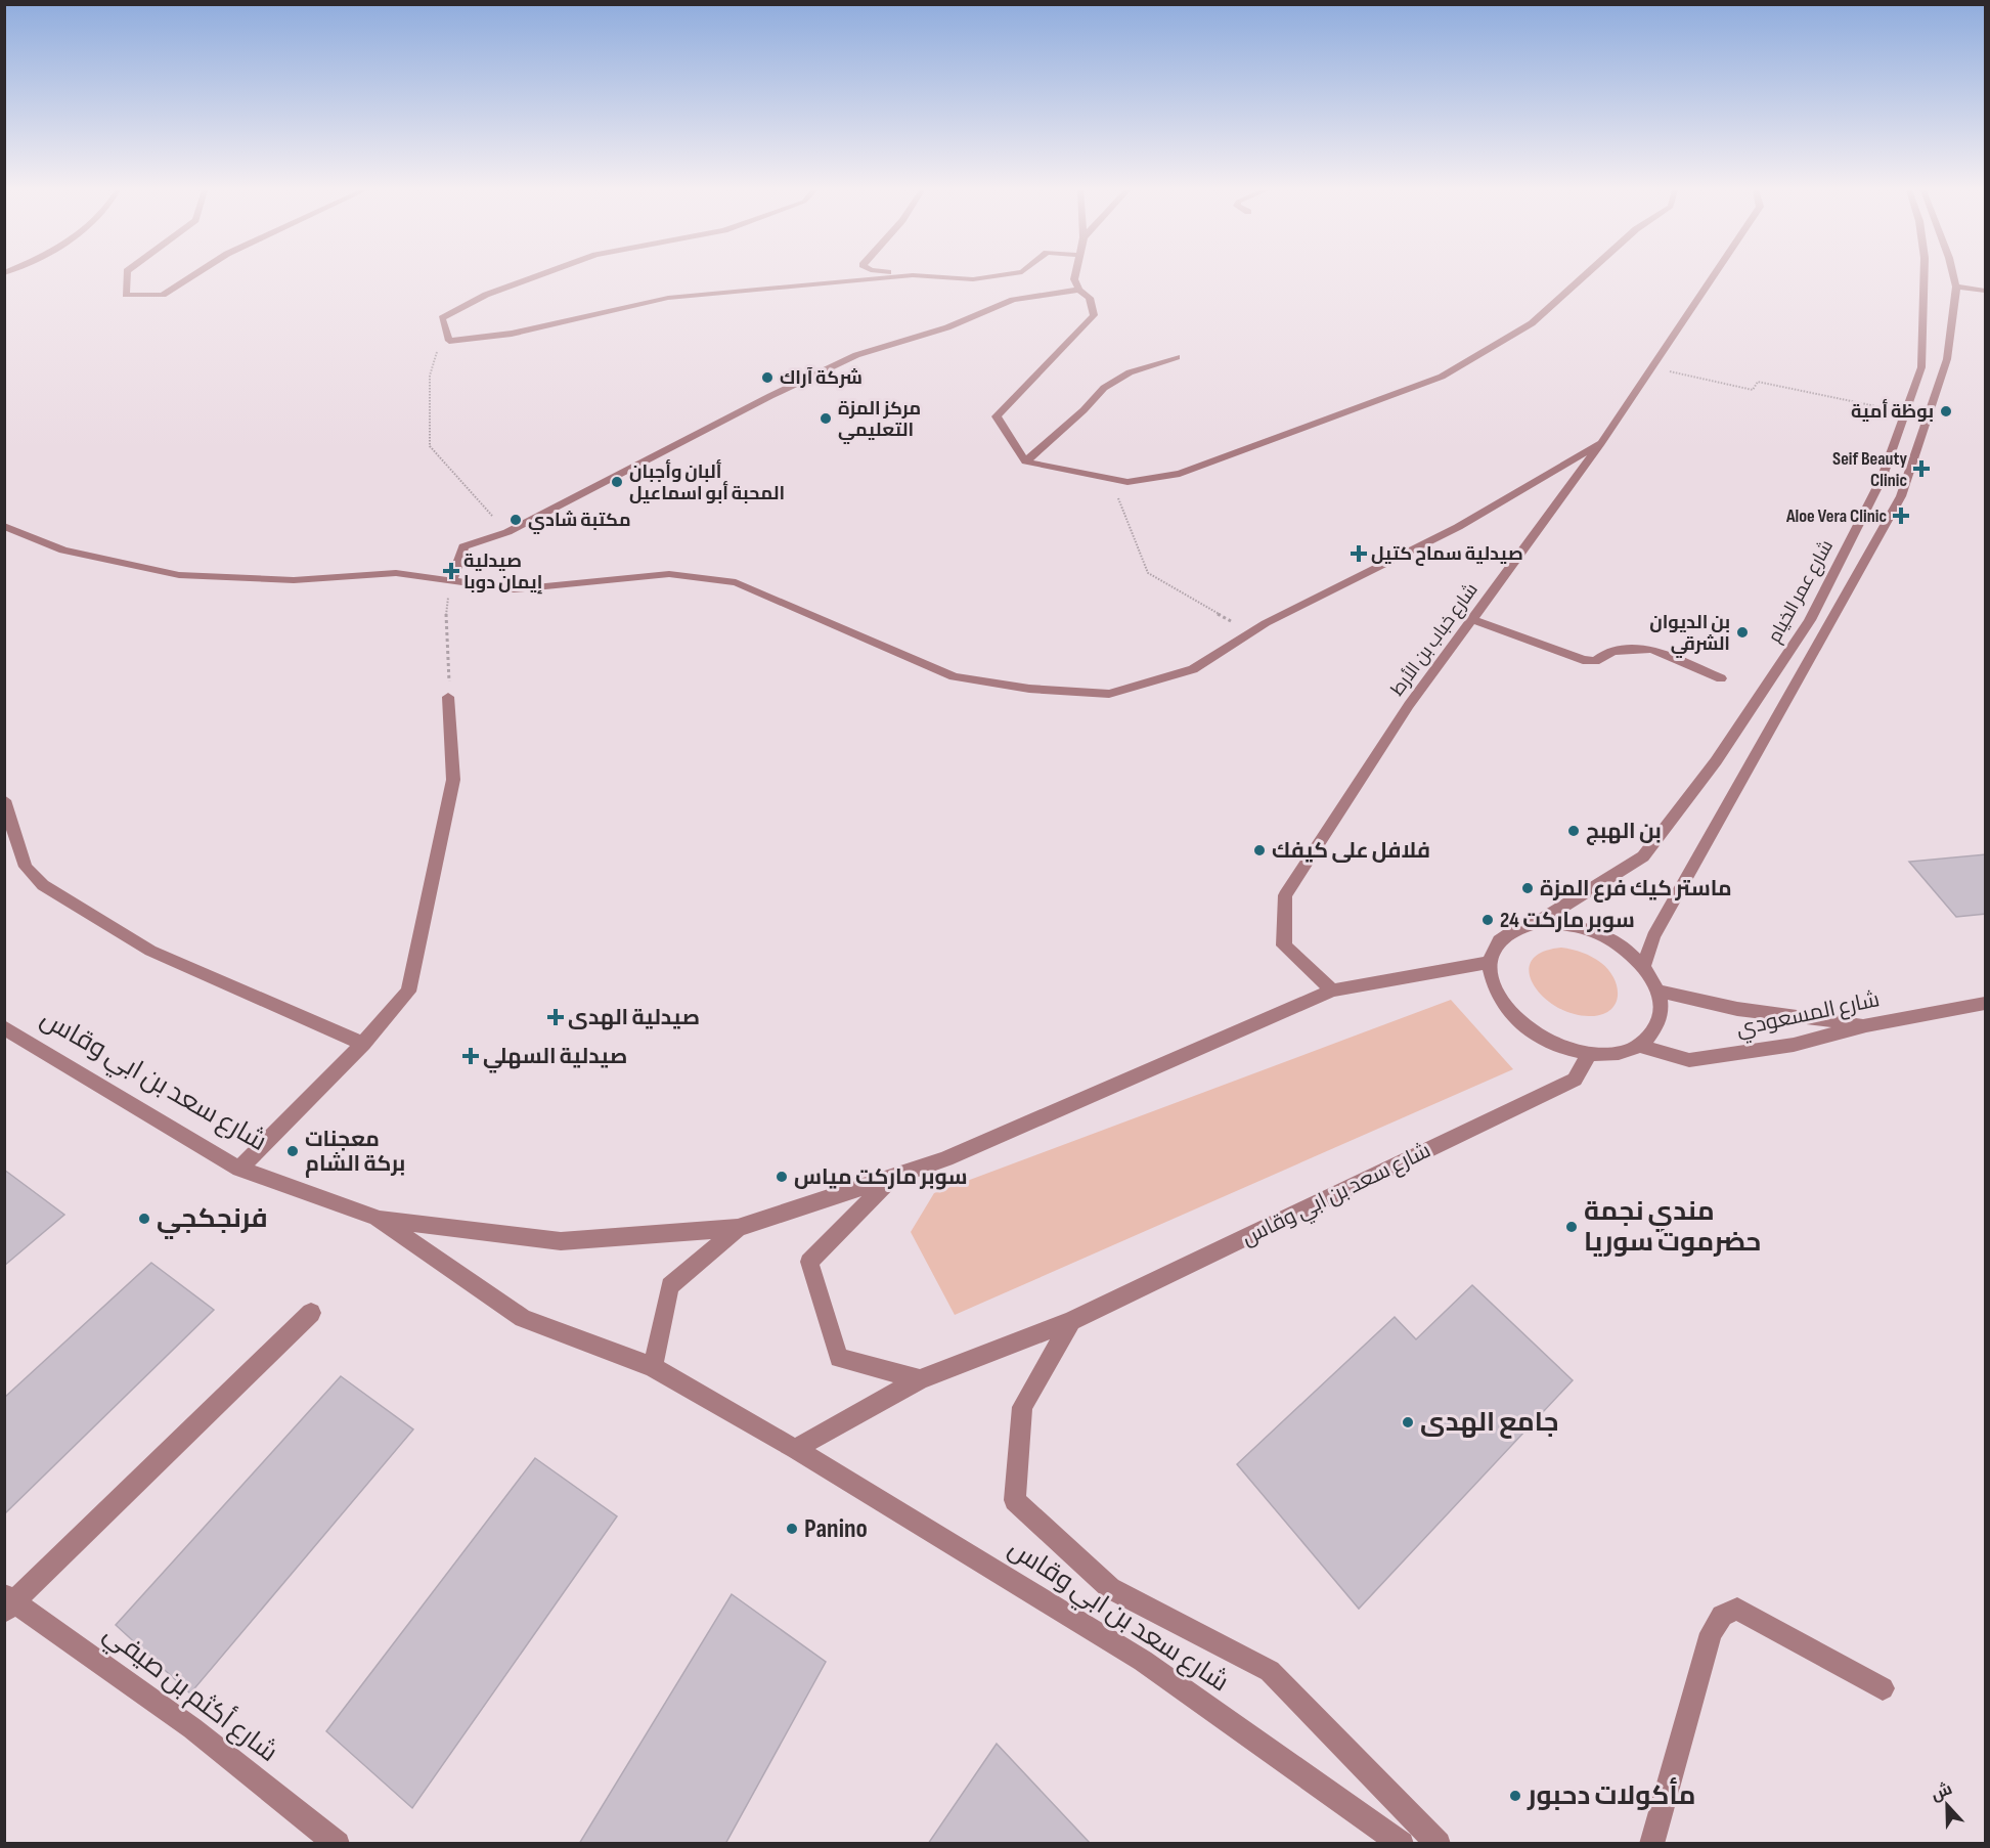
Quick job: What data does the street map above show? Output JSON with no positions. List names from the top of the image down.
{
  "streets": {
    "street": [
      "شارع عمر الخيام",
      "شارع خباب بن الأرط",
      "شارع المسعودي",
      "شارع سعد بن ابي وقاس",
      "شارع أكثم بن صيفي"
    ]
  },
  "crossings": [
    ["شارع عمر الخيام", "شارع المسعودي"],
    ["شارع عمر الخيام", "شارع سعد بن ابي وقاس"],
    ["شارع المسعودي", "شارع سعد بن ابي وقاس"]
  ],
  "places": {
    "other": [
      "شركة آراك",
      "بوظة أمية",
      "مركز المزة التعليمي",
      "ألبان وأجبان المحبة أبو اسماعيل",
      "مكتبة شادي",
      "بن الديوان الشرقي",
      "بن الهبج",
      "فلافل على كيفك",
      "ماستر كيك فرع المزة",
      "سوبر ماركت 24",
      "معجنات بركة الشام",
      "سوبر ماركت مياس",
      "فرنجكجي",
      "مندي نجمة حضرموت سوريا",
      "جامع الهدى",
      "Panino",
      "مأكولات دحبور"
    ],
    "health": [
      "Seif Beauty Clinic",
      "Aloe Vera Clinic",
      "صيدلية سماح كتيل",
      "صيدلية إيمان دوبا",
      "صيدلية الهدى",
      "صيدلية السهلي"
    ]
  },
  "north": "top"
}
